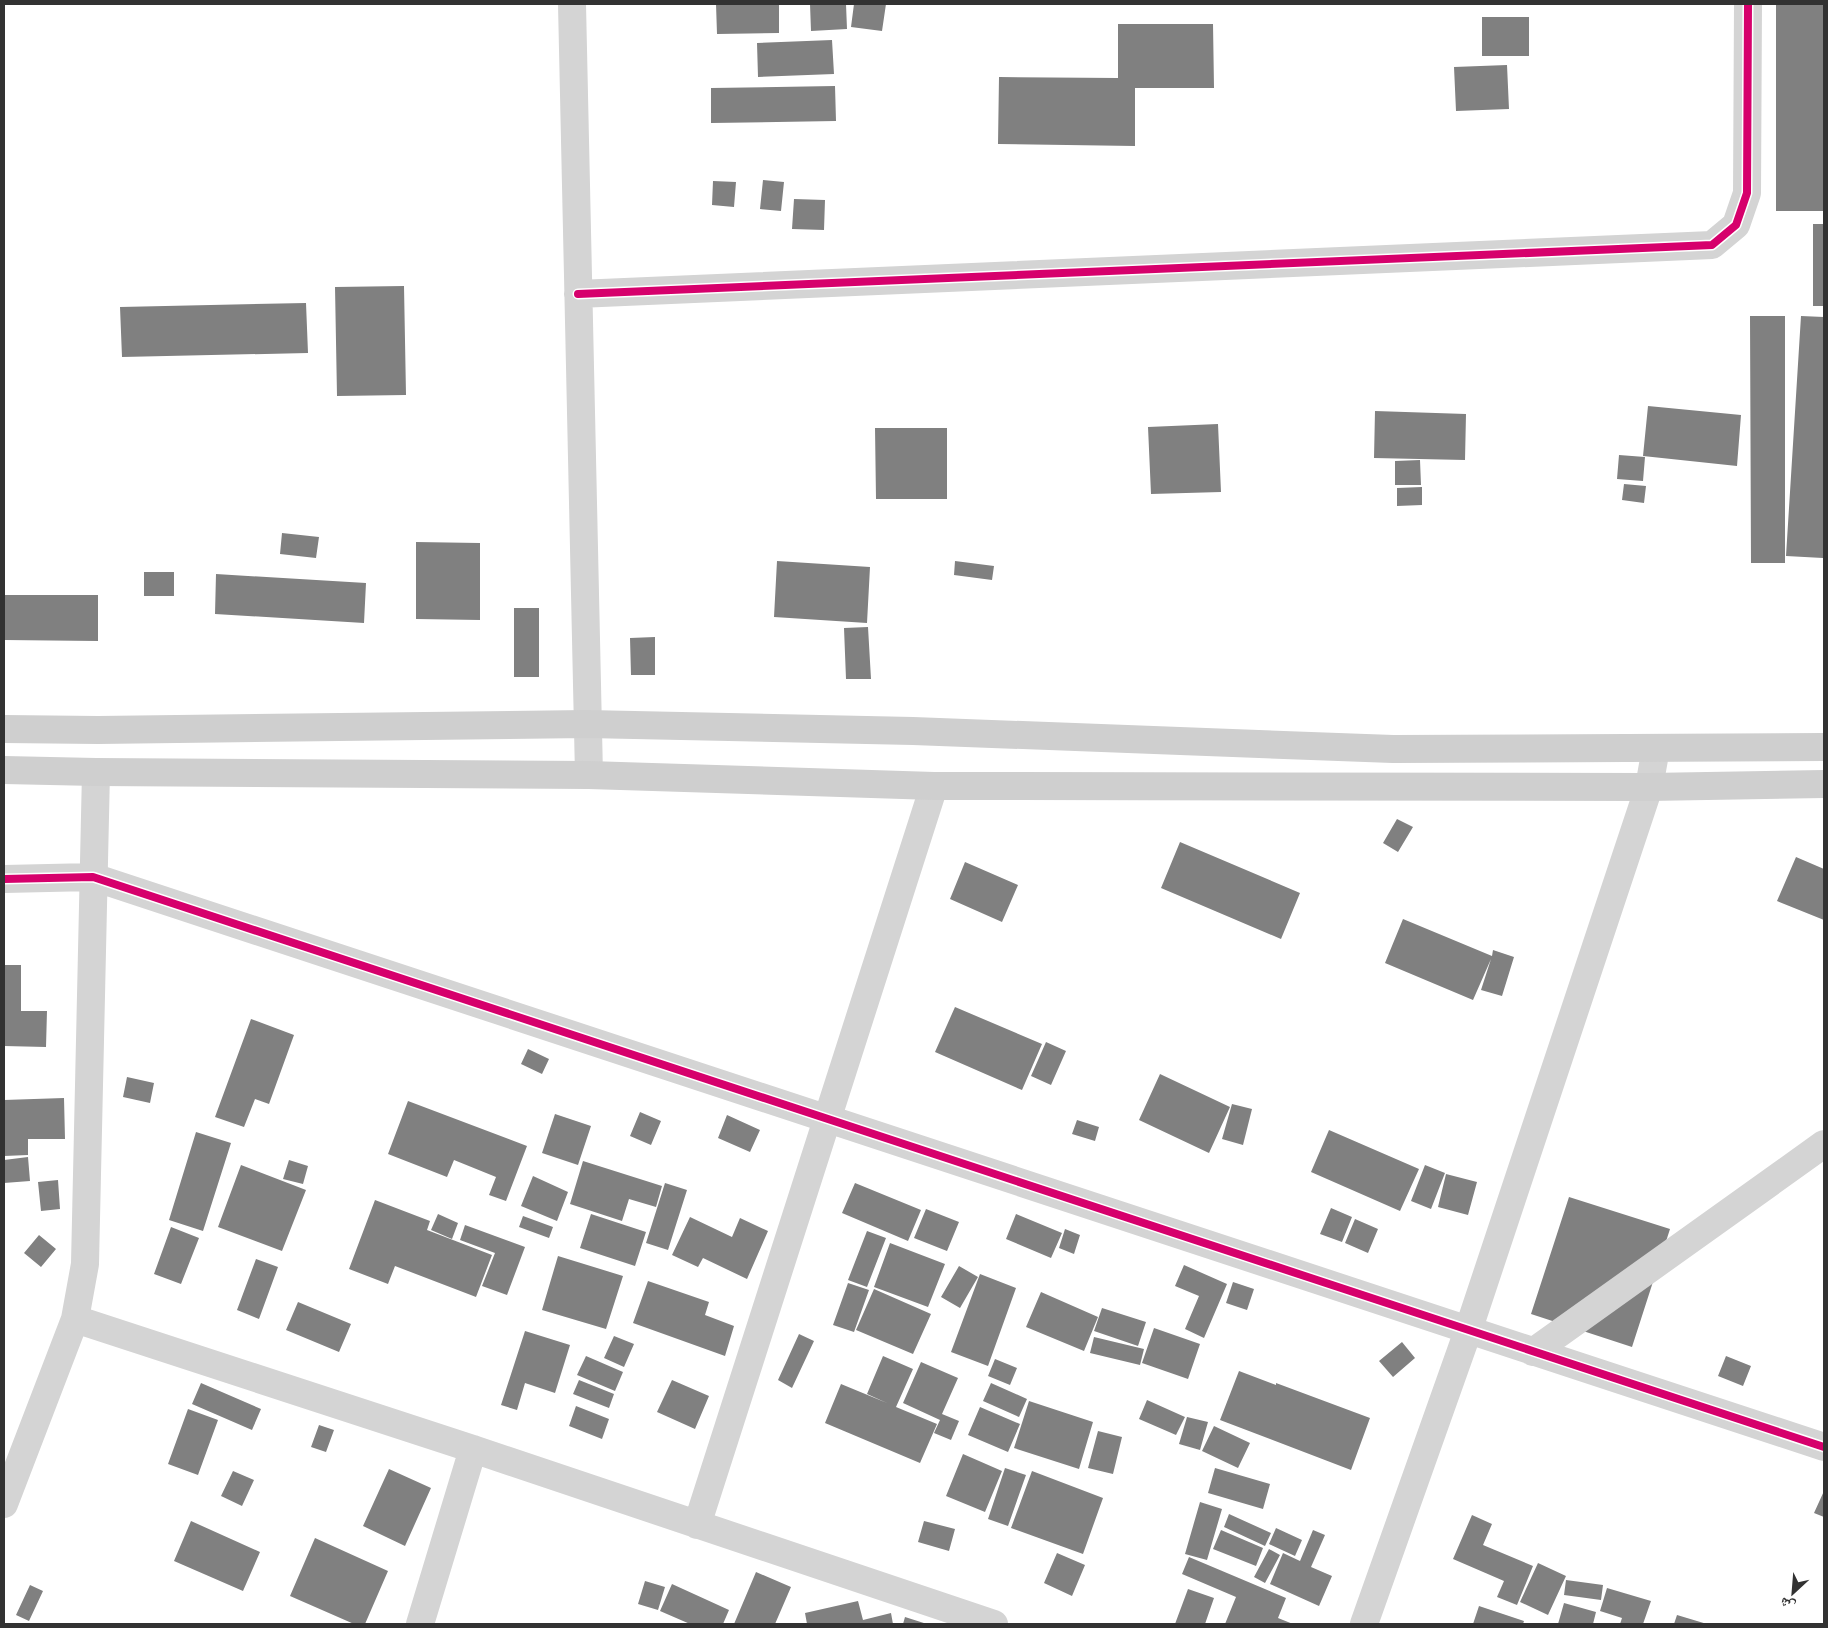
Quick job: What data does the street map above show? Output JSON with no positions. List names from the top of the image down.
{
  "north": "bottom left"
}
